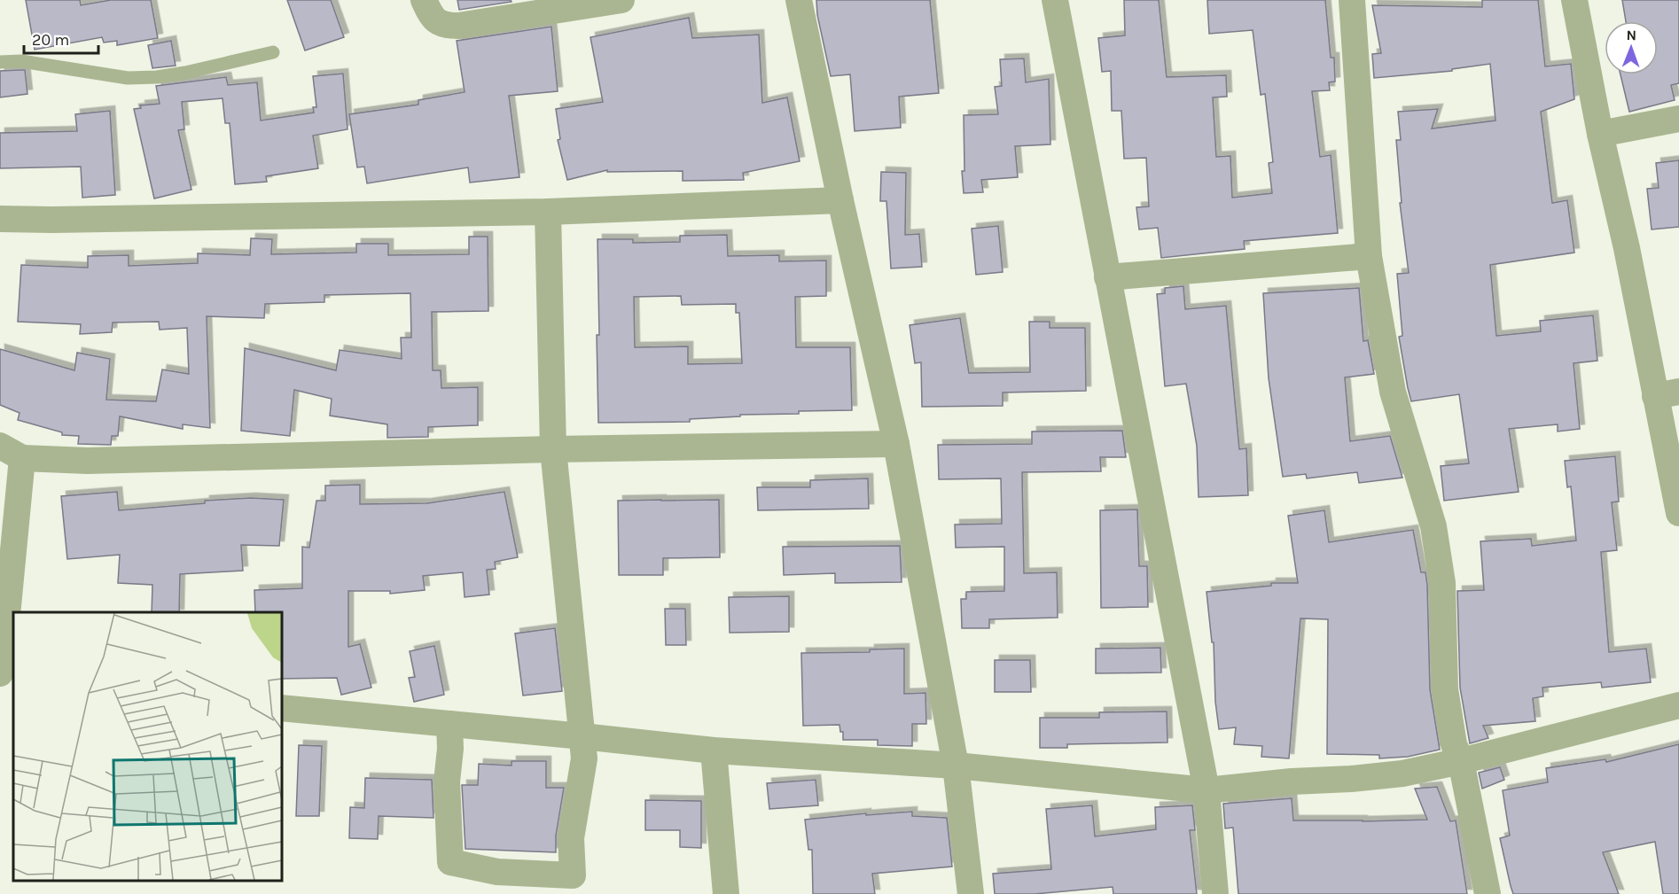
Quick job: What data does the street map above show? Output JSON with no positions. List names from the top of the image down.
{
  "scale_bar": "20 m",
  "north": "top"
}
